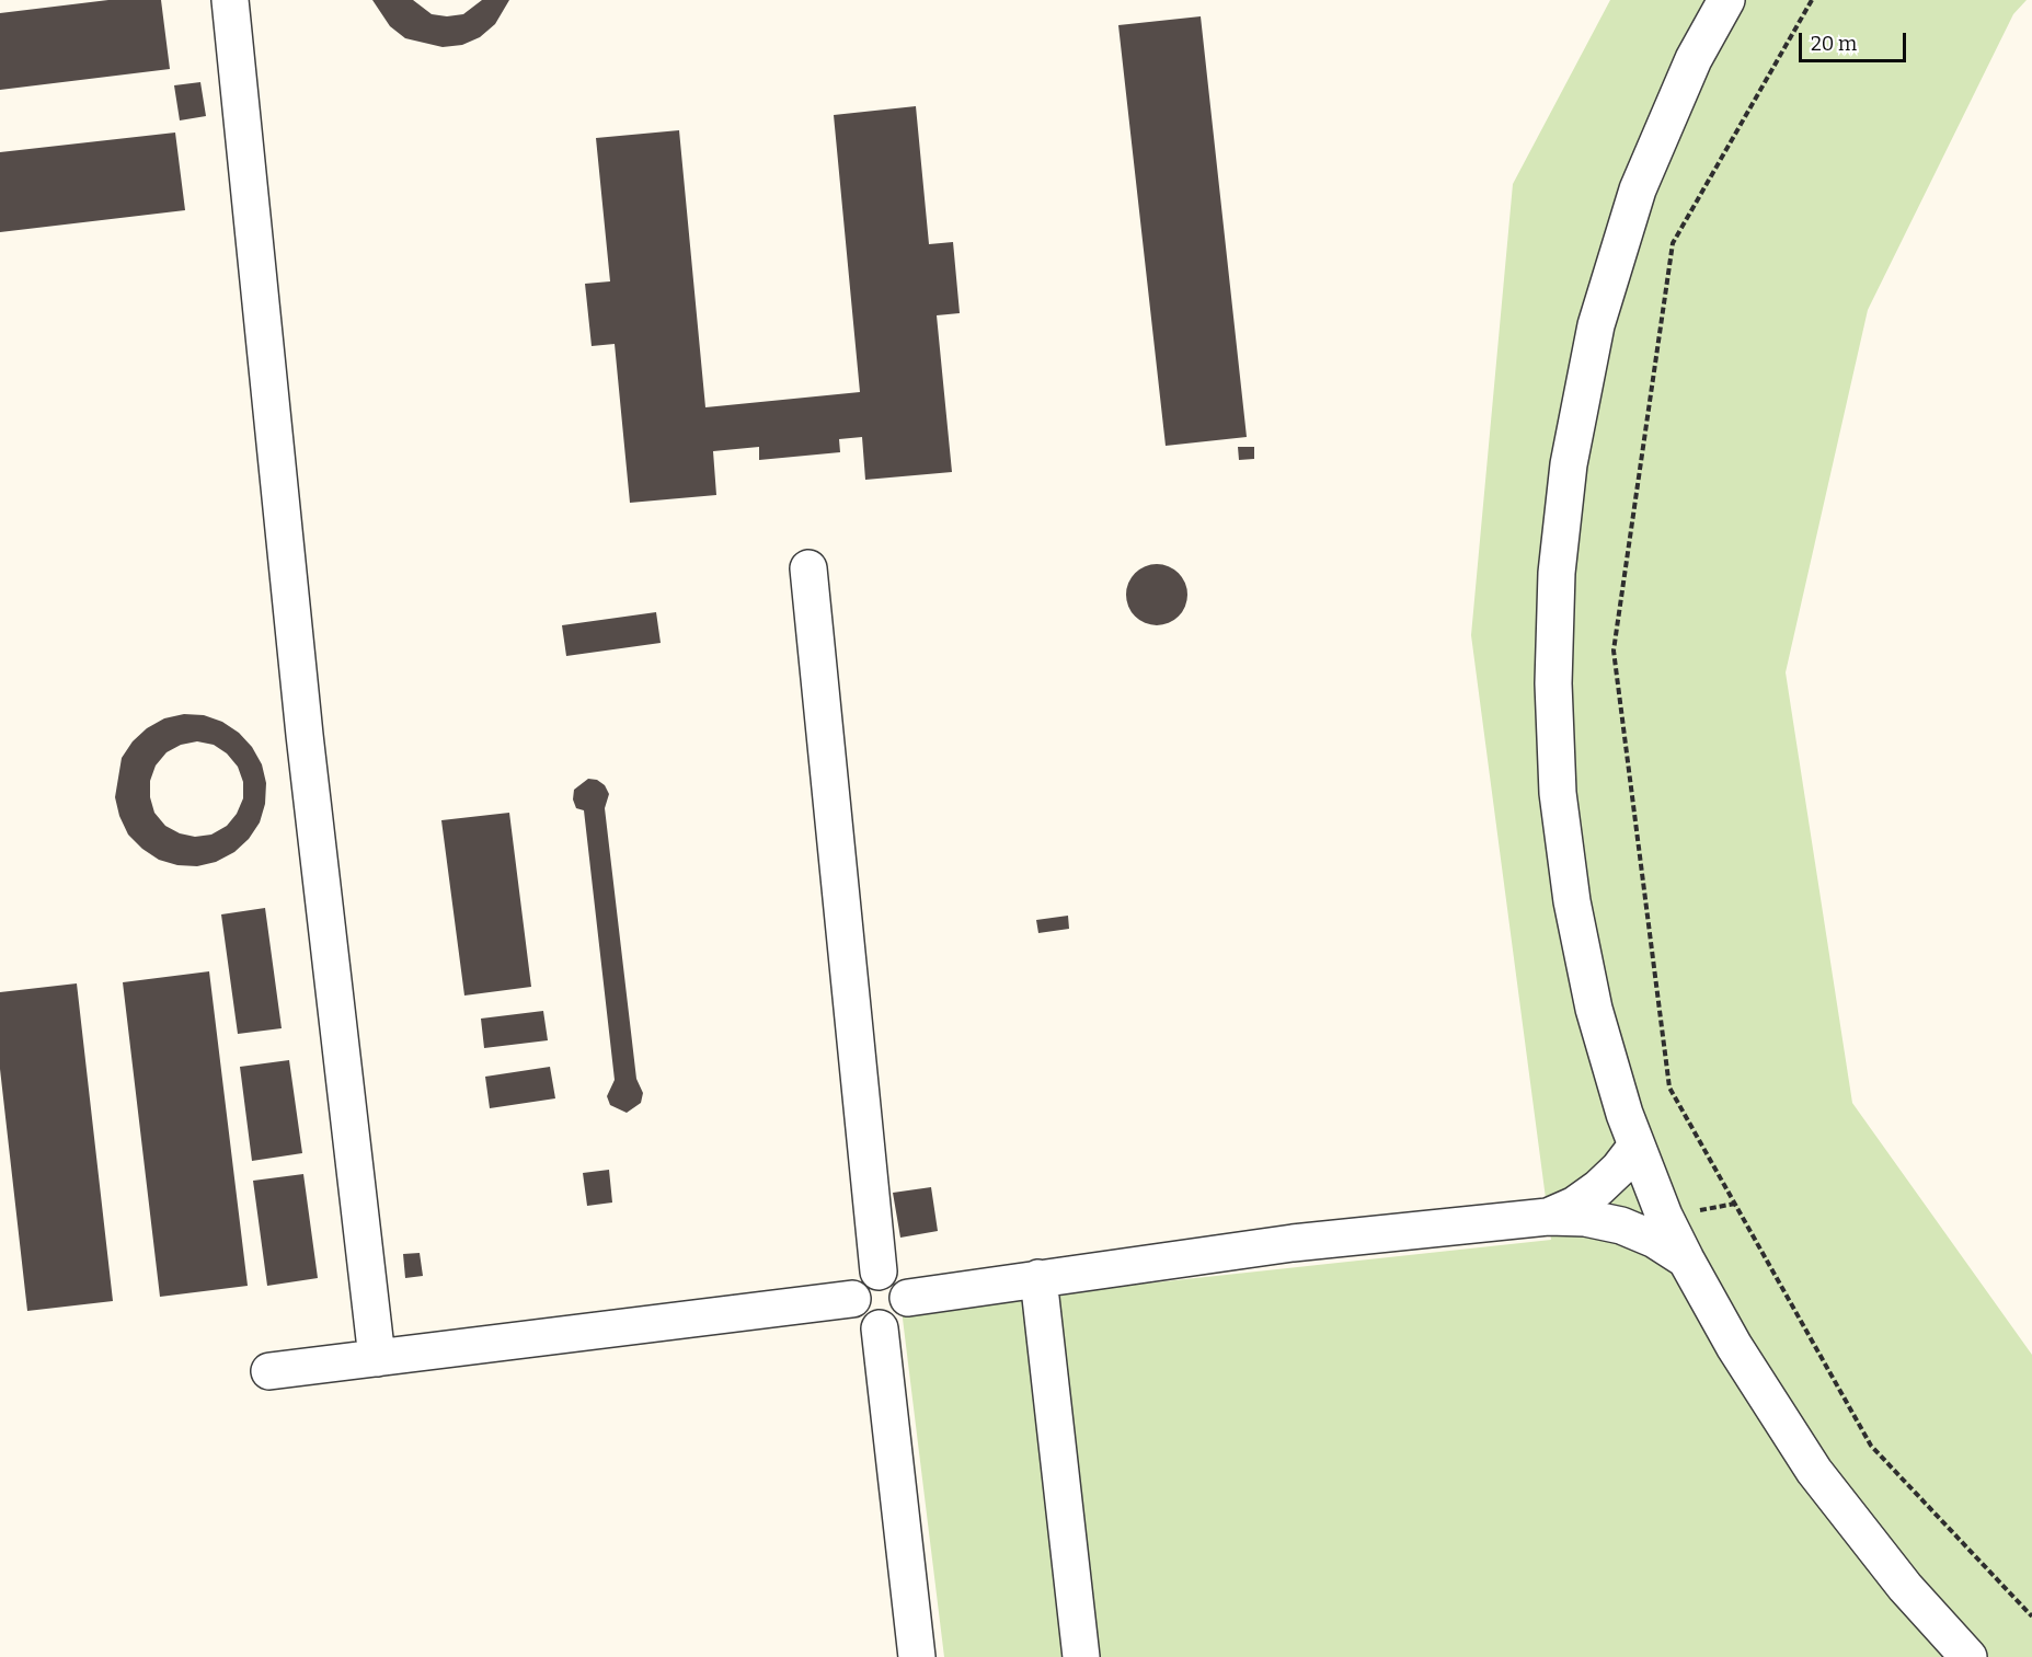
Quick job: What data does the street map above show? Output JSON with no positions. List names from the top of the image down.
{
  "scale_bar": "20 m"
}
